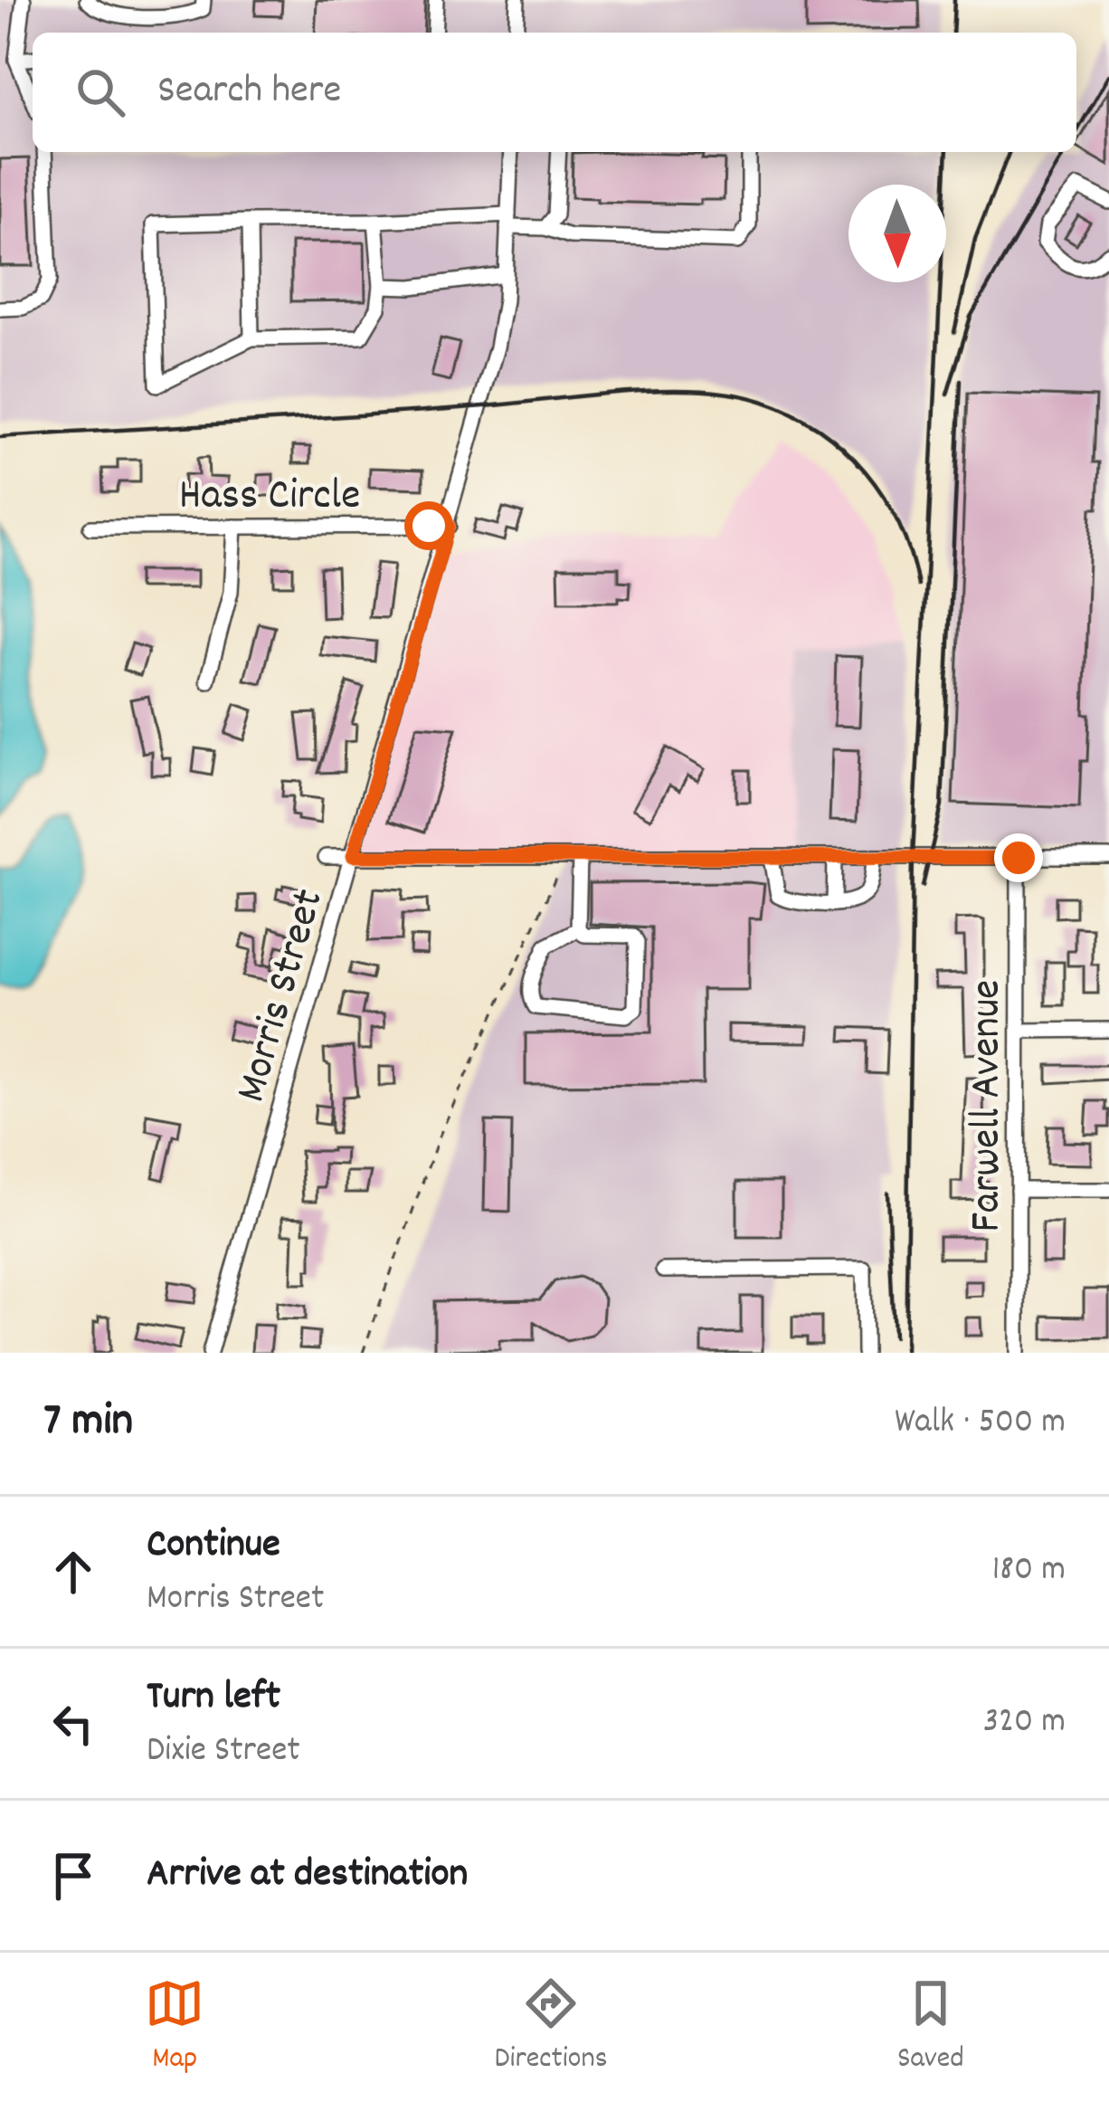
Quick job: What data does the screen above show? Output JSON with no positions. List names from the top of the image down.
{
  "streets": {
    "street": ["Hass Circle", "Morris Street", "Farwell Avenue"]
  },
  "crossings": [
    ["Hass Circle", "Morris Street"]
  ],
  "north": "bottom",
  "page": {
    "search": "Search here",
    "heading": ["7 min", "Walk · 500 m"],
    "list": [
      ["Continue", "Morris Street", "180 m"],
      ["Turn left", "Dixie Street", "320 m"],
      "Arrive at destination"
    ],
    "nav": ["Map", "Directions", "Saved"]
  }
}
